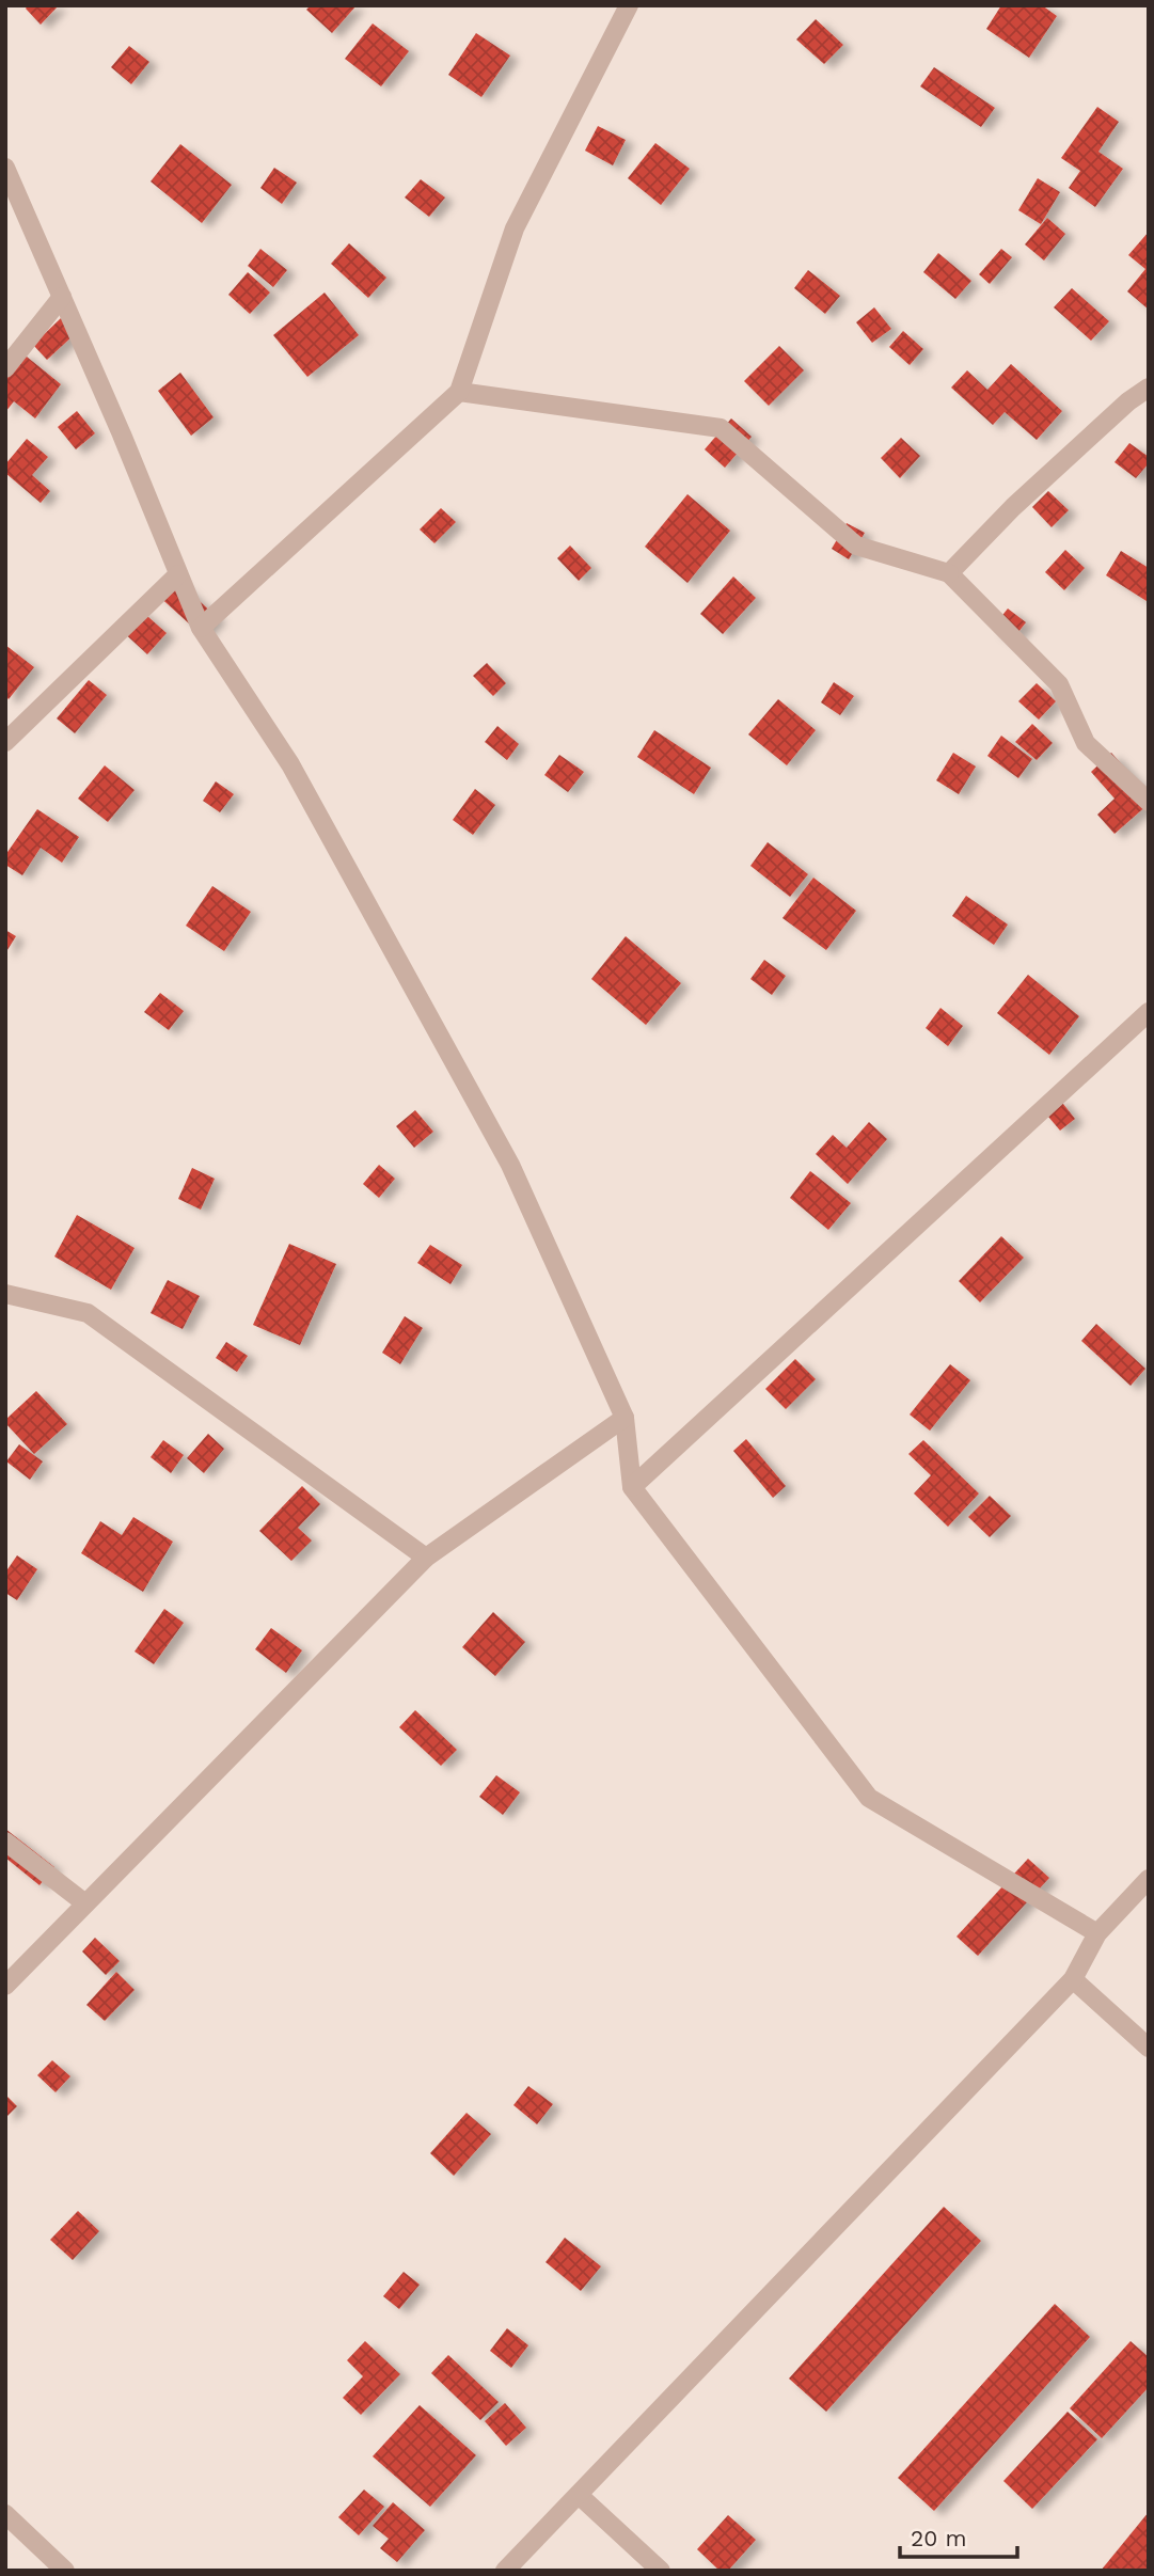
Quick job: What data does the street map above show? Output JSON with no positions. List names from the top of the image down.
{
  "scale_bar": "20 m"
}
